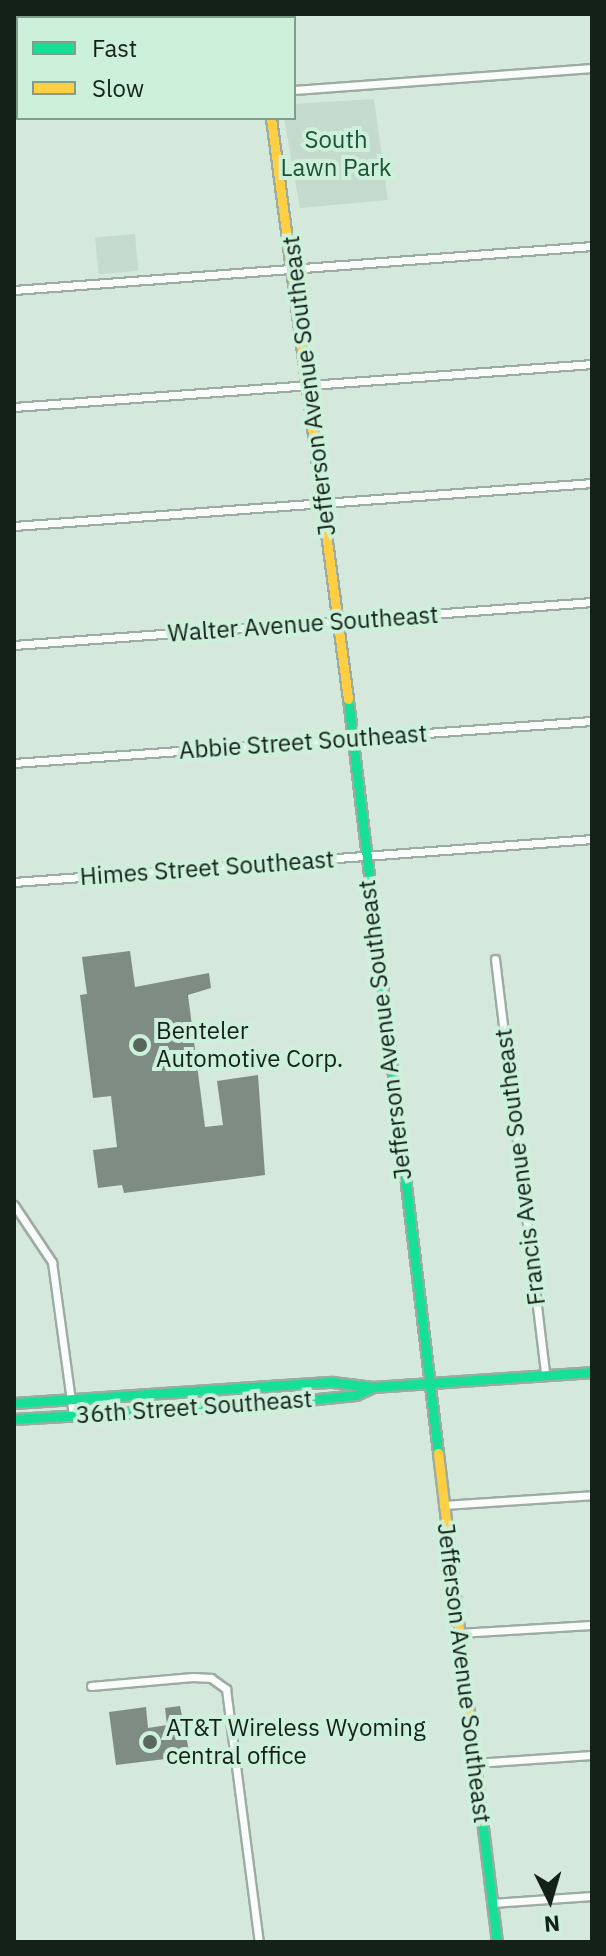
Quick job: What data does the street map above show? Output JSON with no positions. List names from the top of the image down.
{
  "streets": {
    "street": [
      "Jefferson Avenue Southeast",
      "Walter Avenue Southeast",
      "Abbie Street Southeast",
      "Himes Street Southeast",
      "Francis Avenue Southeast",
      "36th Street Southeast"
    ]
  },
  "crossings": [
    ["Jefferson Avenue Southeast", "Walter Avenue Southeast"],
    ["Jefferson Avenue Southeast", "Abbie Street Southeast"],
    ["Jefferson Avenue Southeast", "Himes Street Southeast"],
    ["Jefferson Avenue Southeast", "36th Street Southeast"],
    ["Francis Avenue Southeast", "36th Street Southeast"]
  ],
  "parks": ["South Lawn Park"],
  "places": ["Benteler Automotive Corp.", "AT&T Wireless Wyoming central office"],
  "legend": ["Fast", "Slow"],
  "north": "bottom"
}
